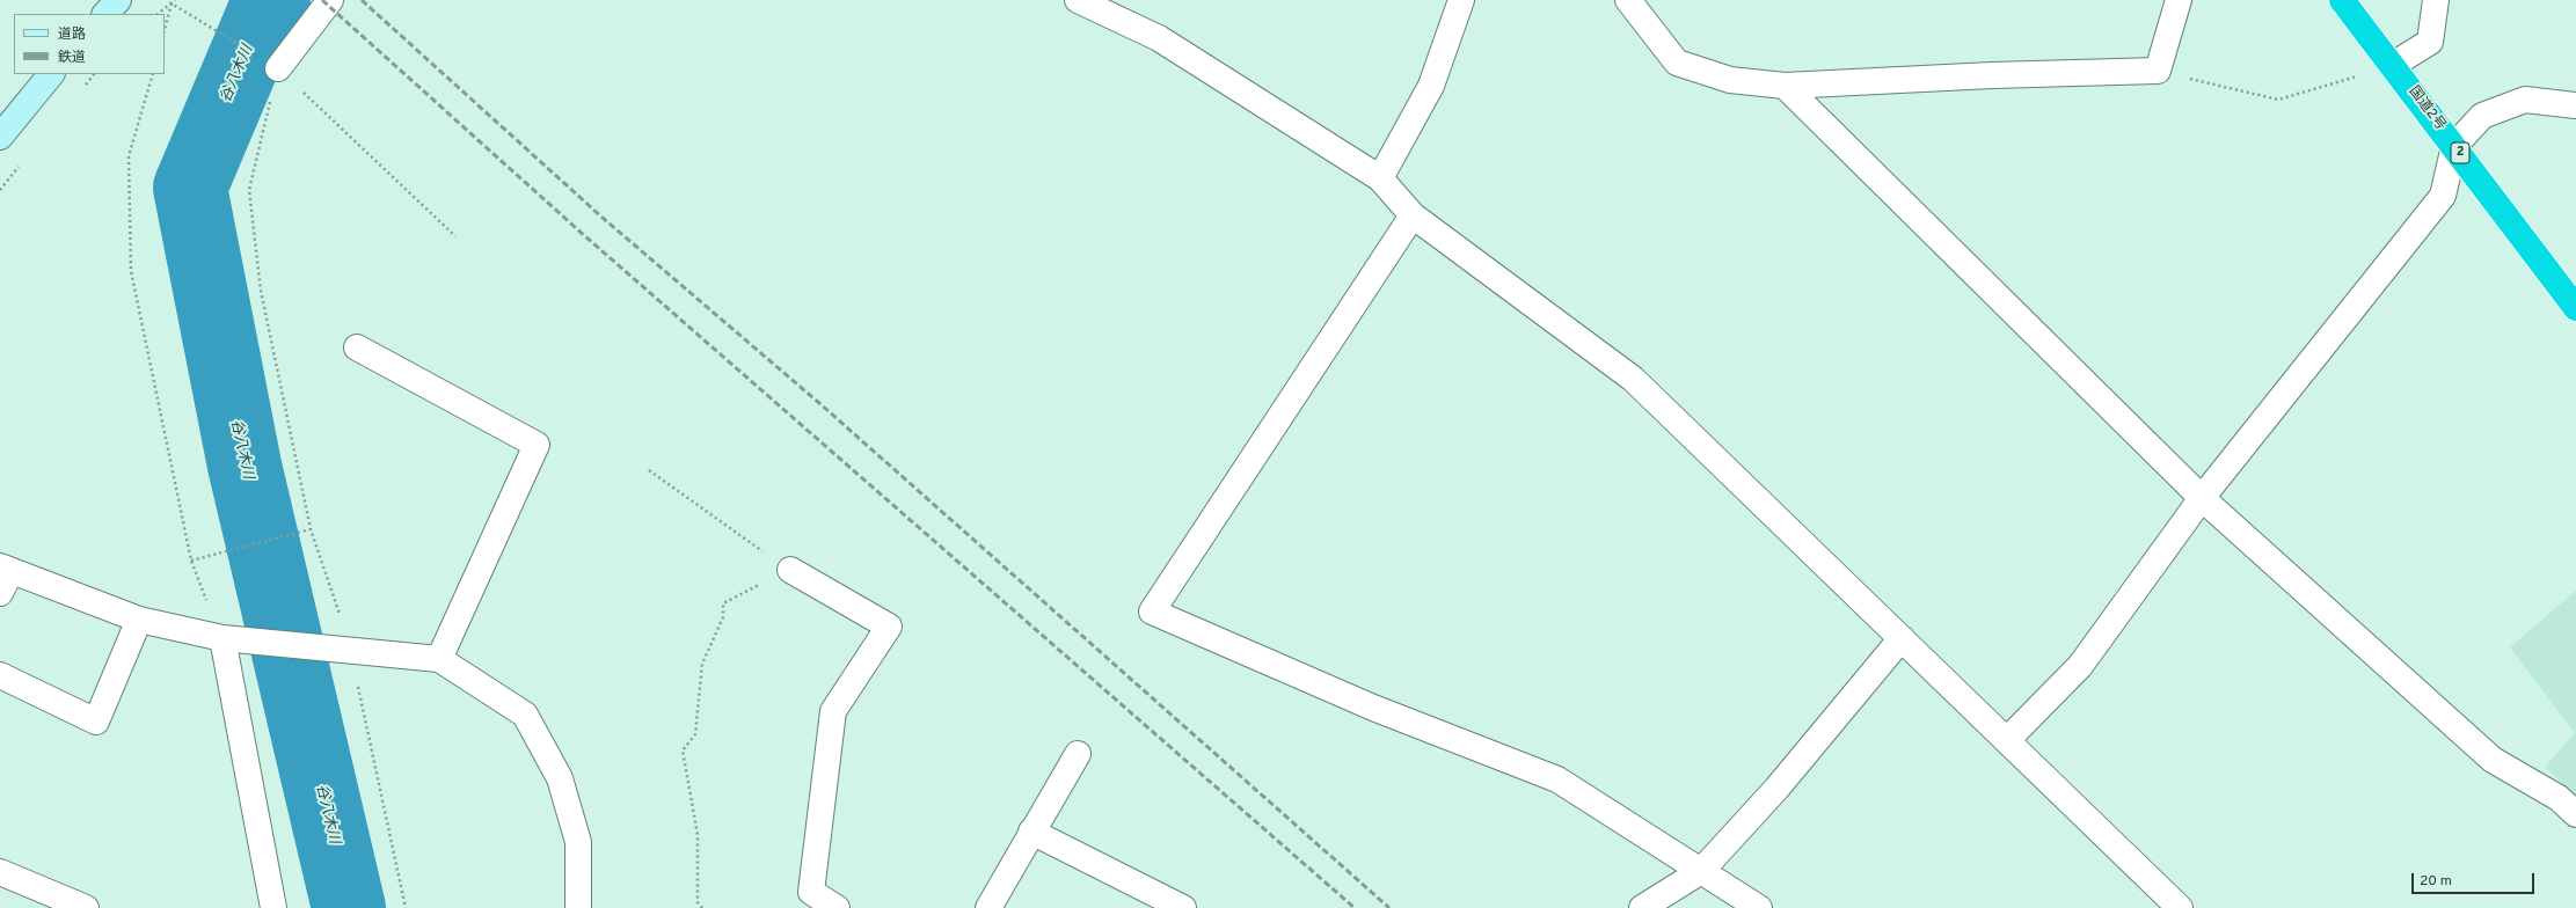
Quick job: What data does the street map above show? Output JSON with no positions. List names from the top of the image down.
{
  "streets": {
    "highway": ["国道2号", "2"]
  },
  "water": ["谷八木川"],
  "legend": ["道路", "鉄道"],
  "scale_bar": "20 m"
}
